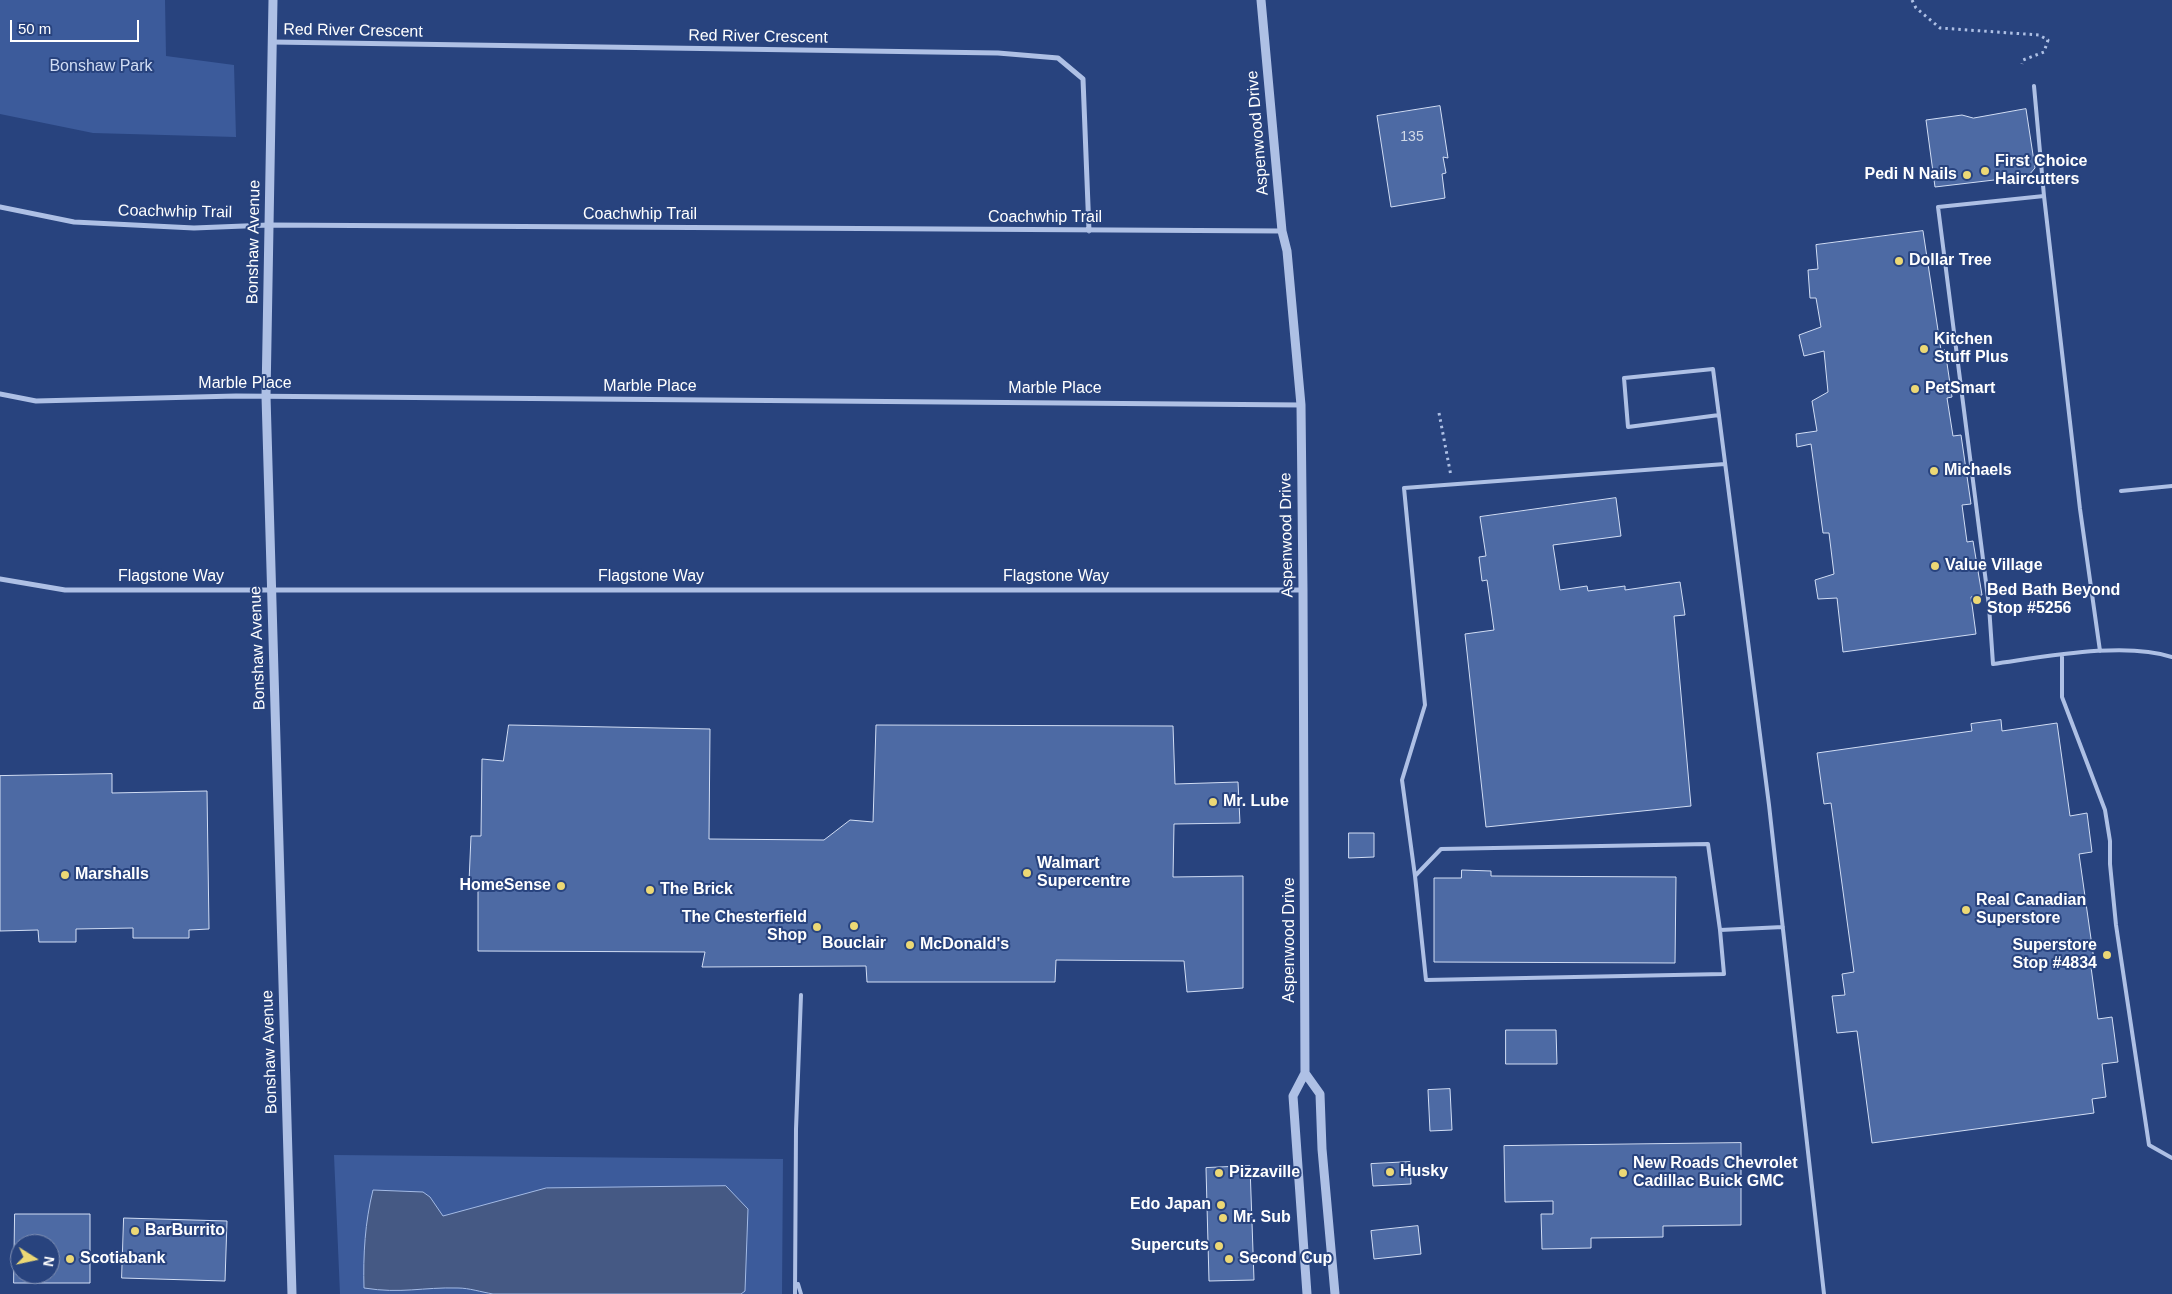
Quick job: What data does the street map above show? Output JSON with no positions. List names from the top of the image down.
{
  "streets": {
    "street": [
      "Red River Crescent",
      "Aspenwood Drive",
      "Coachwhip Trail",
      "Bonshaw Avenue",
      "Marble Place",
      "Flagstone Way"
    ]
  },
  "crossings": [
    ["Red River Crescent", "Coachwhip Trail"],
    ["Red River Crescent", "Bonshaw Avenue"],
    ["Aspenwood Drive", "Coachwhip Trail"],
    ["Aspenwood Drive", "Marble Place"],
    ["Aspenwood Drive", "Flagstone Way"],
    ["Coachwhip Trail", "Bonshaw Avenue"],
    ["Bonshaw Avenue", "Marble Place"],
    ["Bonshaw Avenue", "Flagstone Way"]
  ],
  "parks": ["Bonshaw Park"],
  "places": [
    "First Choice Haircutters",
    "Pedi N Nails",
    "Dollar Tree",
    "Kitchen Stuff Plus",
    "PetSmart",
    "Michaels",
    "Value Village",
    "Bed Bath Beyond Stop #5256",
    "Mr. Lube",
    "Walmart Supercentre",
    "Marshalls",
    "HomeSense",
    "The Brick",
    "Real Canadian Superstore",
    "Bouclair",
    "The Chesterfield Shop",
    "McDonald's",
    "Superstore Stop #4834",
    "Husky",
    "Pizzaville",
    "New Roads Chevrolet Cadillac Buick GMC",
    "Edo Japan",
    "Mr. Sub",
    "BarBurrito",
    "Supercuts",
    "Scotiabank",
    "Second Cup"
  ],
  "house_numbers": ["135"],
  "scale_bar": "50 m",
  "north": "right"
}
